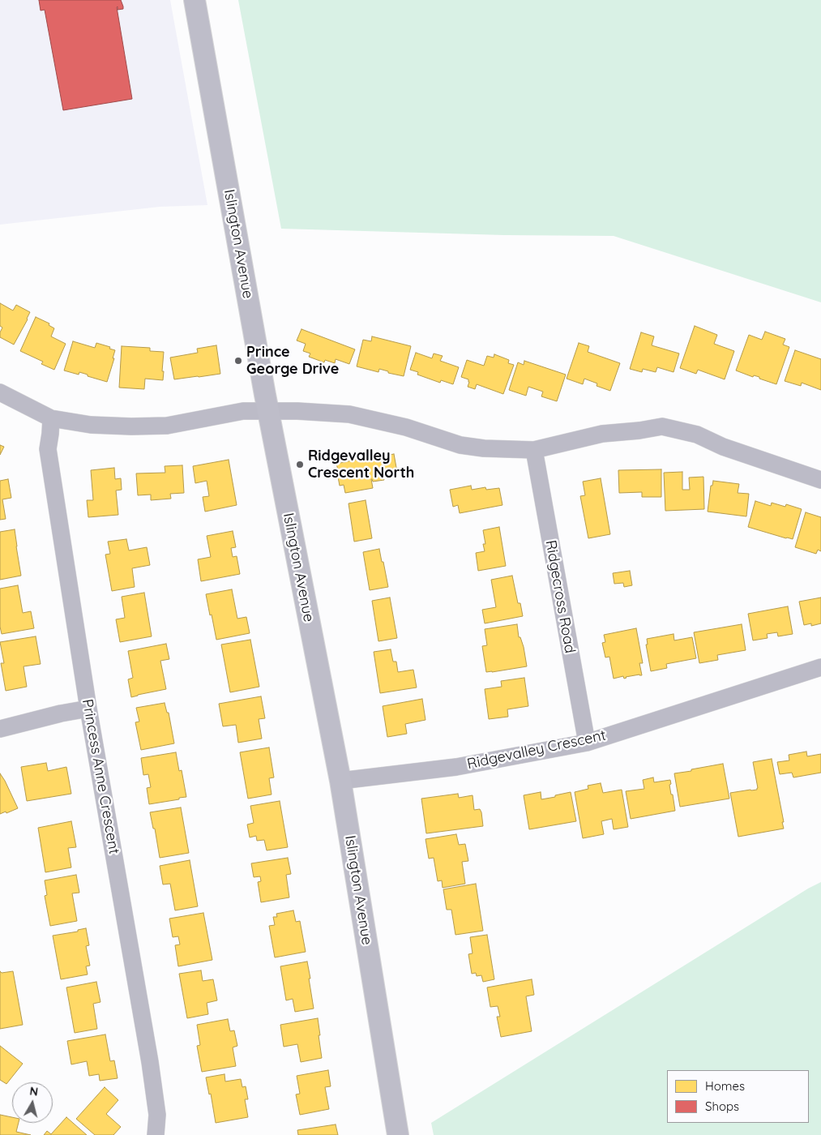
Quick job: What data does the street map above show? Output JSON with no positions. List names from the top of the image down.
{
  "streets": {
    "main road": ["Islington Avenue"],
    "street": ["Ridgecross Road", "Ridgevalley Crescent", "Princess Anne Crescent"]
  },
  "crossings": [
    ["Islington Avenue", "Ridgevalley Crescent"],
    ["Ridgecross Road", "Ridgevalley Crescent"]
  ],
  "places": ["Prince George Drive", "Ridgevalley Crescent North"],
  "legend": ["Homes", "Shops"],
  "north": "top"
}
